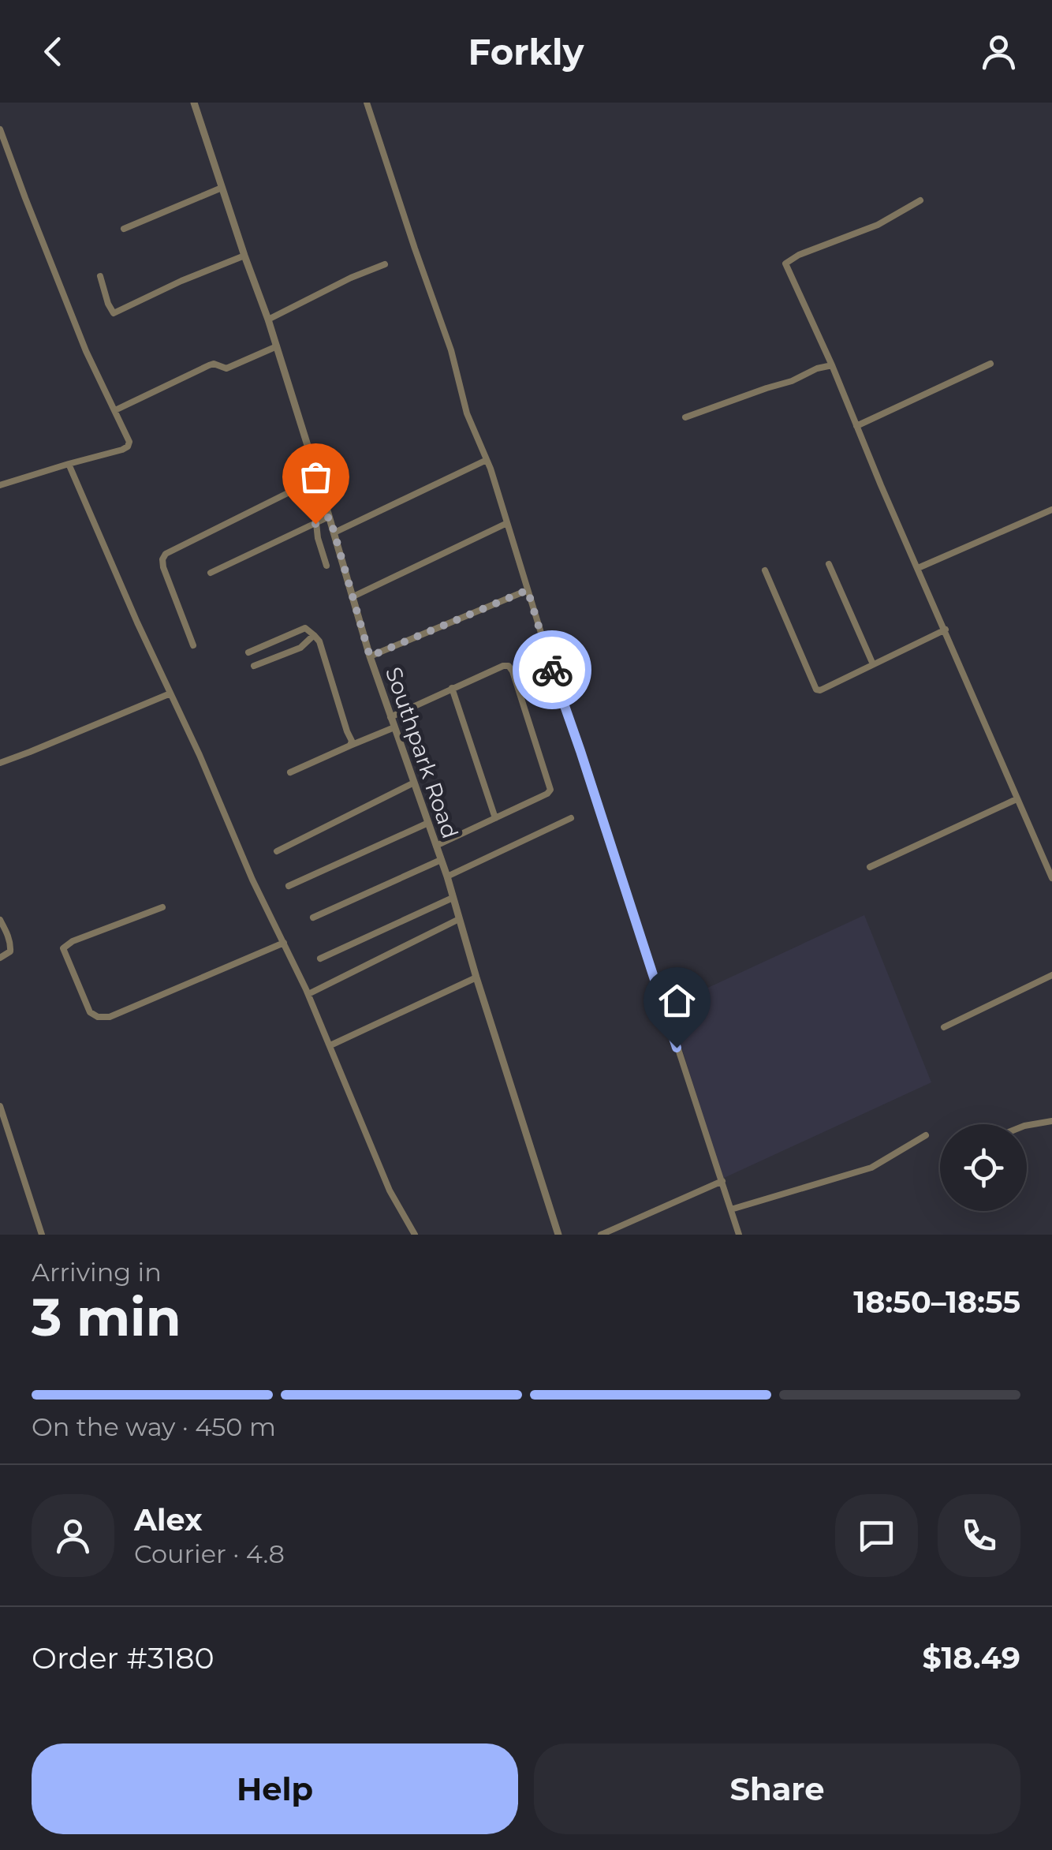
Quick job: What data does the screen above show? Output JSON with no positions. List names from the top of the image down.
{
  "streets": {
    "street": ["Southpark Road"]
  },
  "page": {
    "header": "Forkly",
    "heading": ["3 min", "Arriving in", "18:50–18:55"],
    "panel": [
      "Alex",
      "Courier · 4.8",
      "Order #3180",
      "$18.49"
    ],
    "bar": "On the way · 450 m",
    "buttons": ["Help", "Share"]
  }
}
